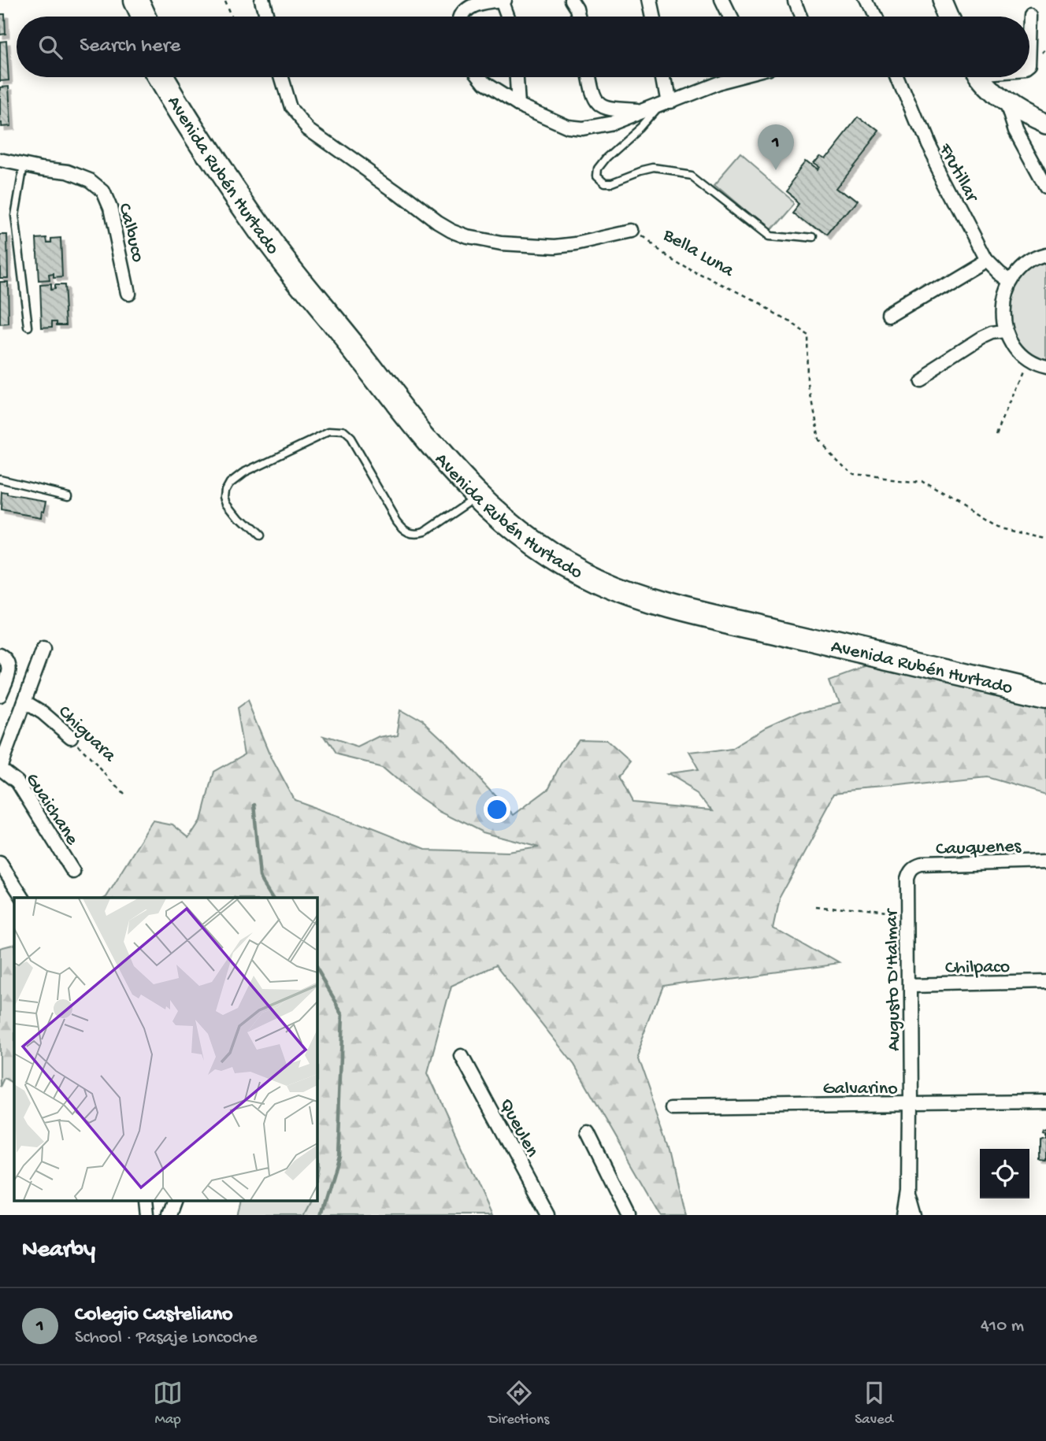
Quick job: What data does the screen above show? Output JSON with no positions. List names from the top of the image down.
{
  "streets": {
    "highway": ["Avenida Rubén Hurtado"],
    "street": [
      "Frutillar",
      "Calbuco",
      "Chiguara",
      "Guaichane",
      "Cauquenes",
      "Chilpaco",
      "Augusto D'Halmar",
      "Galvarino",
      "Queulen"
    ],
    "path": ["Bella Luna"]
  },
  "crossings": [
    ["Cauquenes", "Augusto D'Halmar"],
    ["Chilpaco", "Augusto D'Halmar"],
    ["Augusto D'Halmar", "Galvarino"]
  ],
  "page": {
    "search": "Search here",
    "pins": "1",
    "heading": "Nearby",
    "list": [
      {
        "mark": "1",
        "name": "Colegio Casteliano",
        "note": "School · Pasaje Loncoche",
        "value": "410 m"
      }
    ],
    "nav": ["Map", "Directions", "Saved"]
  }
}
